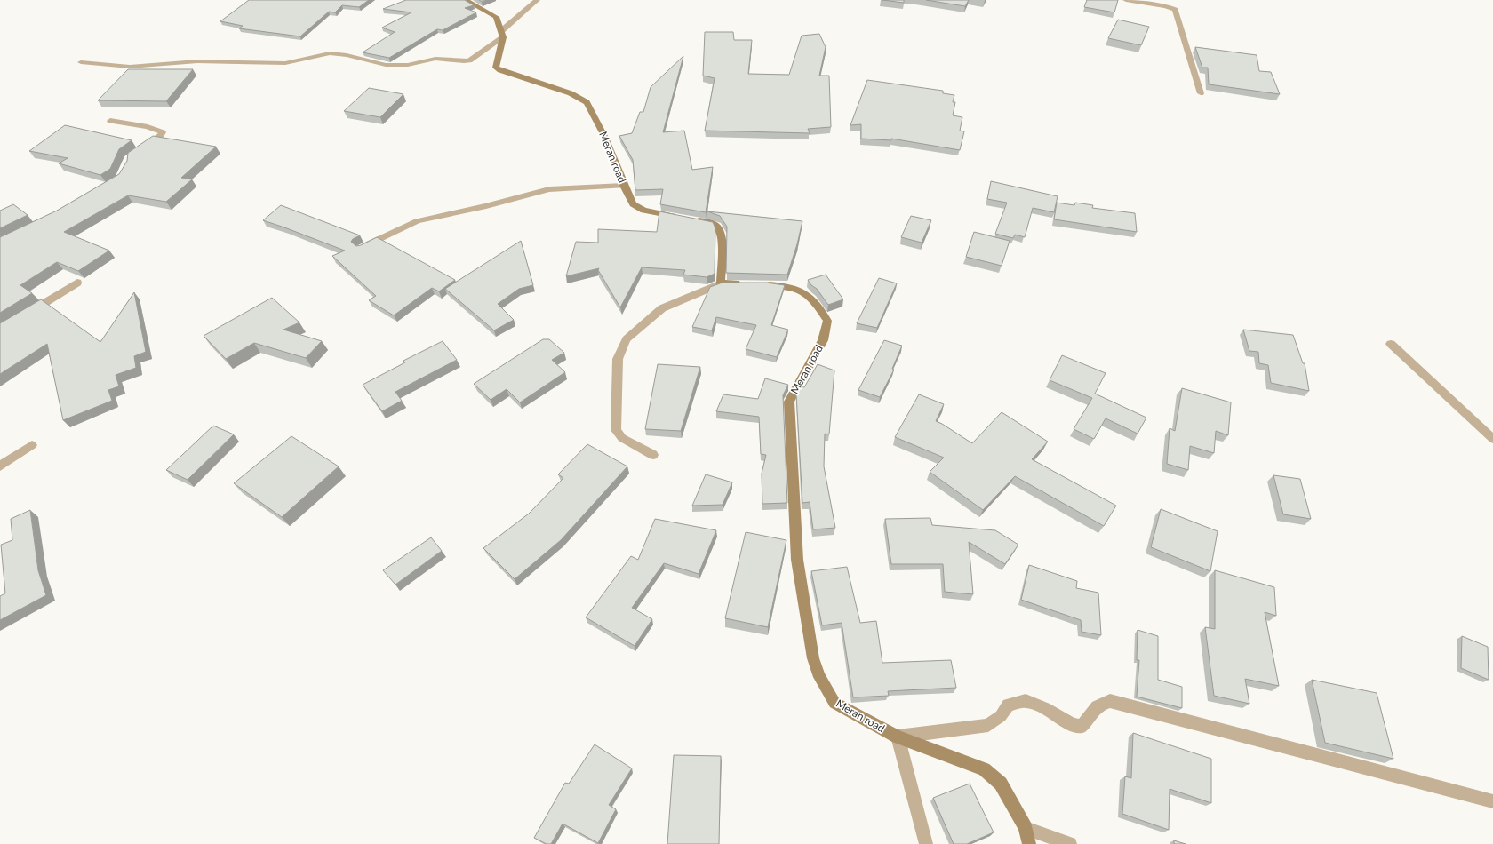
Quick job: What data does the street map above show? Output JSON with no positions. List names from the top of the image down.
{
  "streets": {
    "street": ["Meran road"]
  }
}
